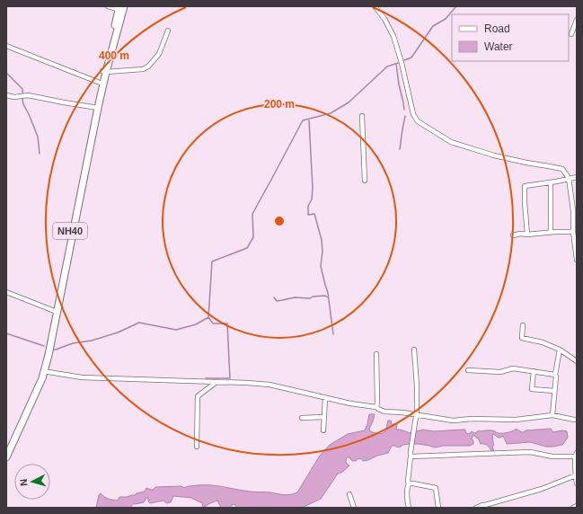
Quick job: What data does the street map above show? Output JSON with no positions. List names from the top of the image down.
{
  "streets": {
    "highway": ["NH40"]
  },
  "legend": ["Road", "Water"],
  "north": "left",
  "rings": ["400 m", "200 m"]
}
